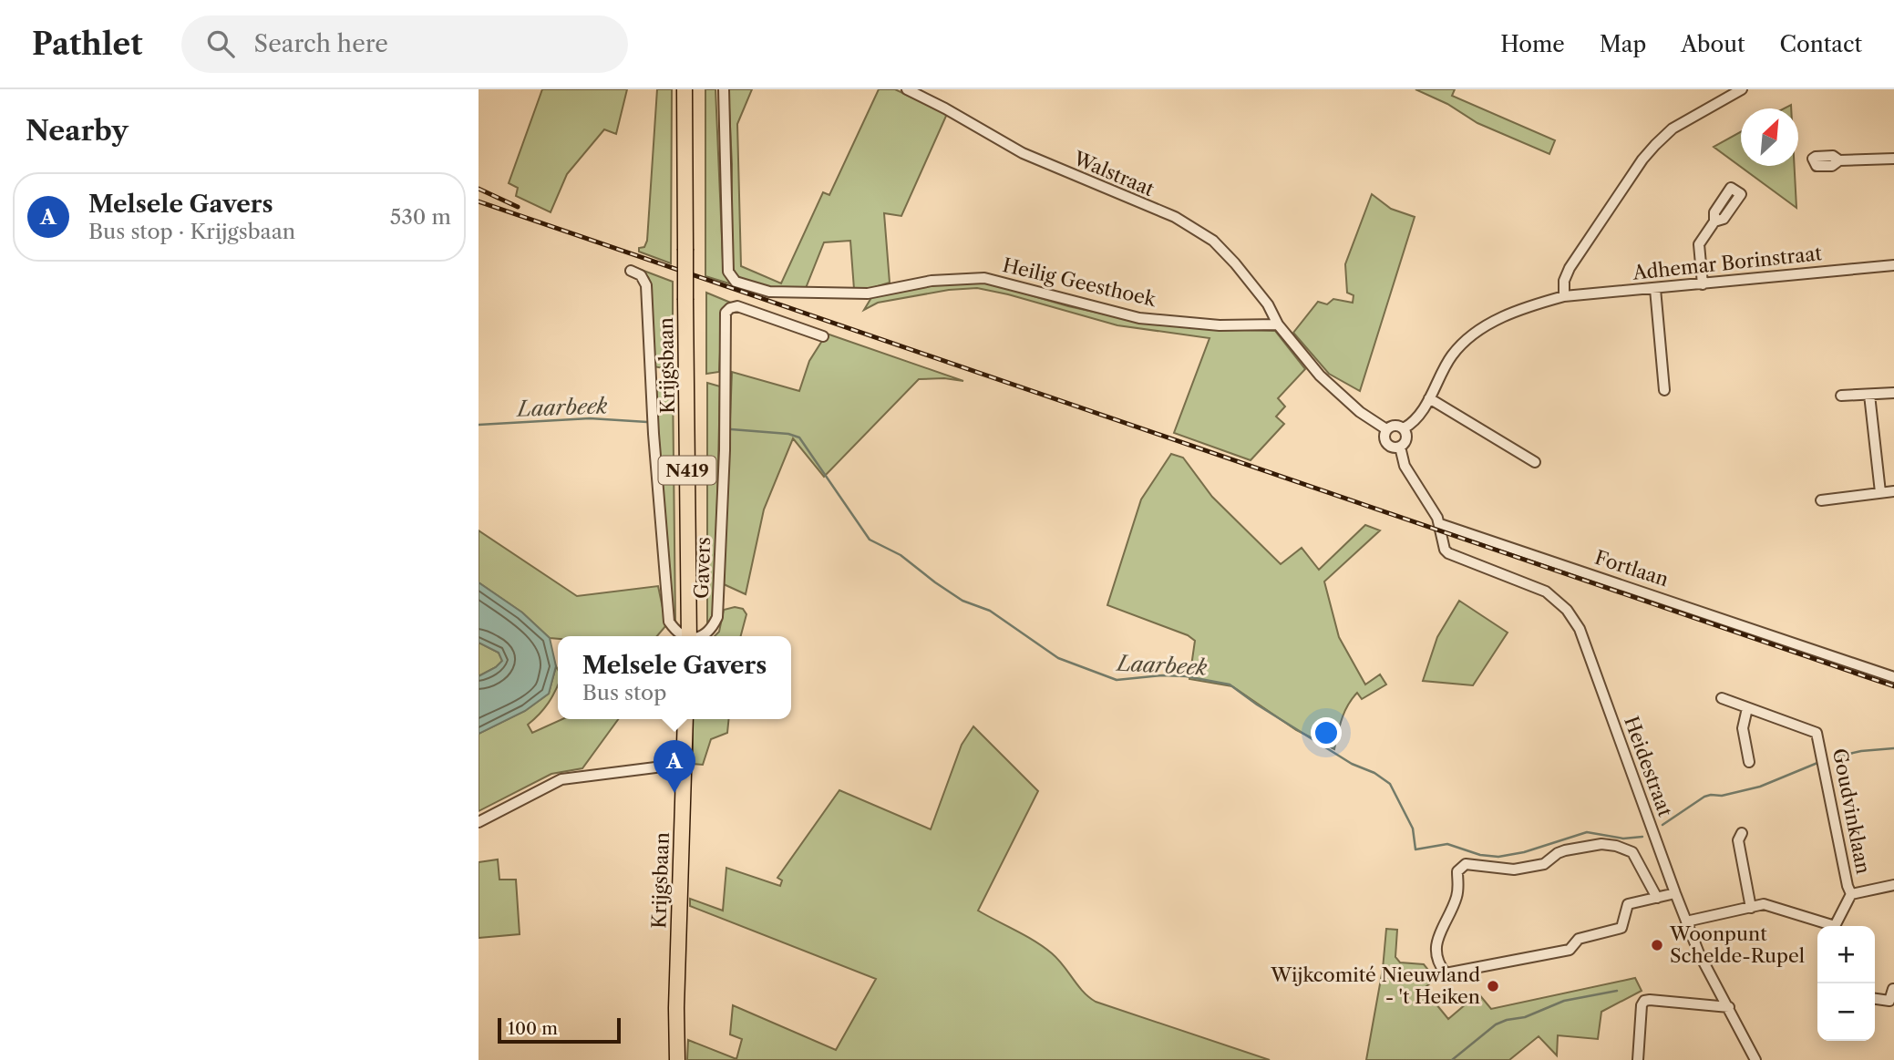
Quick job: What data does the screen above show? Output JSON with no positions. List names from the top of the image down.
{
  "streets": {
    "main road": ["Krijgsbaan", "N419"],
    "street": [
      "Walstraat",
      "Adhemar Borinstraat",
      "Heilig Geesthoek",
      "Gavers",
      "Fortlaan",
      "Heidestraat",
      "Goudvinklaan"
    ]
  },
  "crossings": [
    ["Walstraat", "Heilig Geesthoek"],
    ["Fortlaan", "Heidestraat"]
  ],
  "water": ["Laarbeek"],
  "places": ["Woonpunt Schelde-Rupel", "Wijkcomité Nieuwland - 't Heiken"],
  "scale_bar": "100 m",
  "north": "top right",
  "page": {
    "header": "Pathlet",
    "search": "Search here",
    "nav": [
      "Home",
      "Map",
      "About",
      "Contact"
    ],
    "heading": "Nearby",
    "list": [
      {
        "mark": "A",
        "name": "Melsele Gavers",
        "note": "Bus stop · Krijgsbaan",
        "value": "530 m"
      }
    ],
    "popup": ["Melsele Gavers", "Bus stop"],
    "pins": "A",
    "map_buttons": ["+", "−"],
    "scale": "100 m"
  }
}
